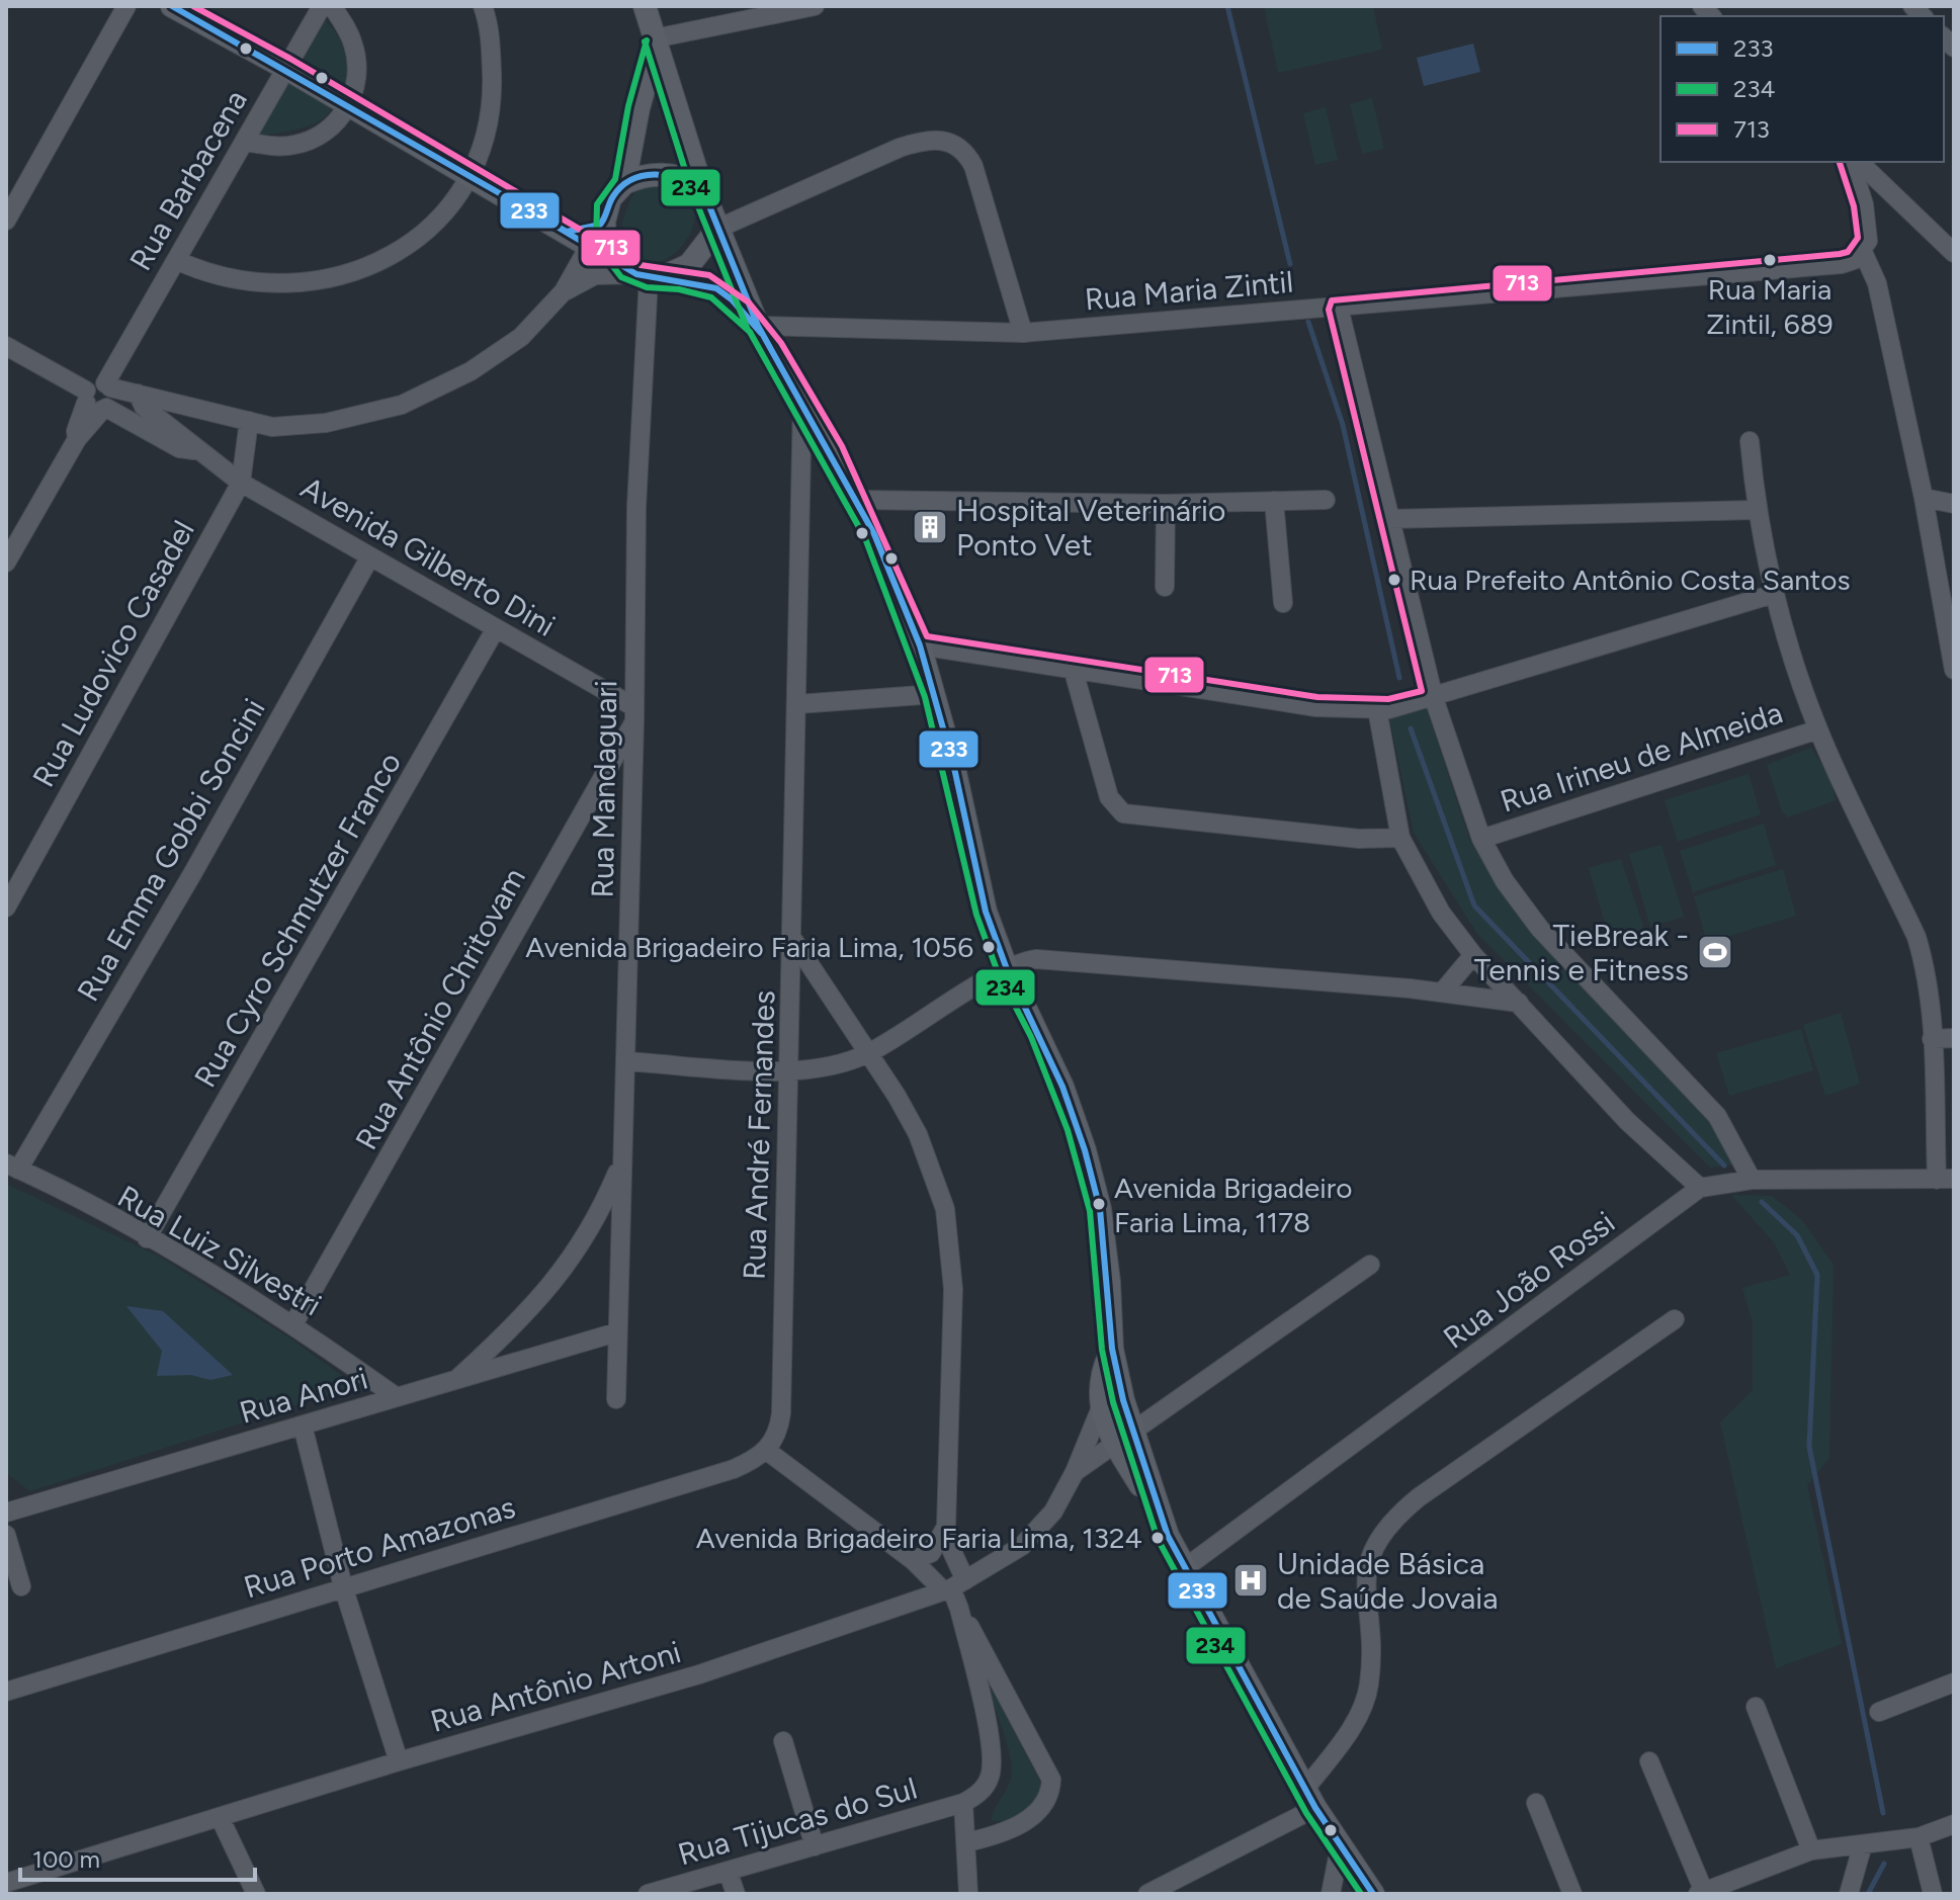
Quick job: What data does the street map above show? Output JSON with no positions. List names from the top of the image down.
{
  "streets": {
    "street": [
      "Rua Barbacena",
      "Rua Maria Zintil",
      "Avenida Gilberto Dini",
      "Rua Ludovico Casadel",
      "Rua Irineu de Almeida",
      "Rua Mandaguari",
      "Rua Emma Gobbi Soncini",
      "Rua Cyro Schmutzer Franco",
      "Rua Antônio Chritovam",
      "Rua André Fernandes",
      "Rua Luiz Silvestri",
      "Rua João Rossi",
      "Rua Anori",
      "Rua Porto Amazonas",
      "Rua Antônio Artoni",
      "Rua Tijucas do Sul"
    ]
  },
  "crossings": [
    ["Avenida Gilberto Dini", "Rua Ludovico Casadel"],
    ["Avenida Gilberto Dini", "Rua Mandaguari"],
    ["Avenida Gilberto Dini", "Rua Emma Gobbi Soncini"],
    ["Avenida Gilberto Dini", "Rua Cyro Schmutzer Franco"],
    ["Avenida Gilberto Dini", "Rua Antônio Chritovam"],
    ["Rua Mandaguari", "Rua Antônio Chritovam"],
    ["Rua Mandaguari", "Rua Anori"],
    ["Rua Emma Gobbi Soncini", "Rua Luiz Silvestri"],
    ["Rua Cyro Schmutzer Franco", "Rua Luiz Silvestri"],
    ["Rua Antônio Chritovam", "Rua Luiz Silvestri"],
    ["Rua André Fernandes", "Rua Porto Amazonas"],
    ["Rua Luiz Silvestri", "Rua Anori"]
  ],
  "places": {
    "other": [
      "Rua Maria Zintil, 689",
      "Rua Prefeito Antônio Costa Santos",
      "Avenida Brigadeiro Faria Lima, 1056",
      "Avenida Brigadeiro Faria Lima, 1178",
      "Avenida Brigadeiro Faria Lima, 1324"
    ],
    "building": ["Hospital Veterinário Ponto Vet"],
    "sports": ["TieBreak - Tennis e Fitness"],
    "hospital": ["Unidade Básica de Saúde Jovaia"]
  },
  "lines": ["transit line 233", "transit line 713", "transit line 234"],
  "legend": ["233", "234", "713"],
  "scale_bar": "100 m"
}
